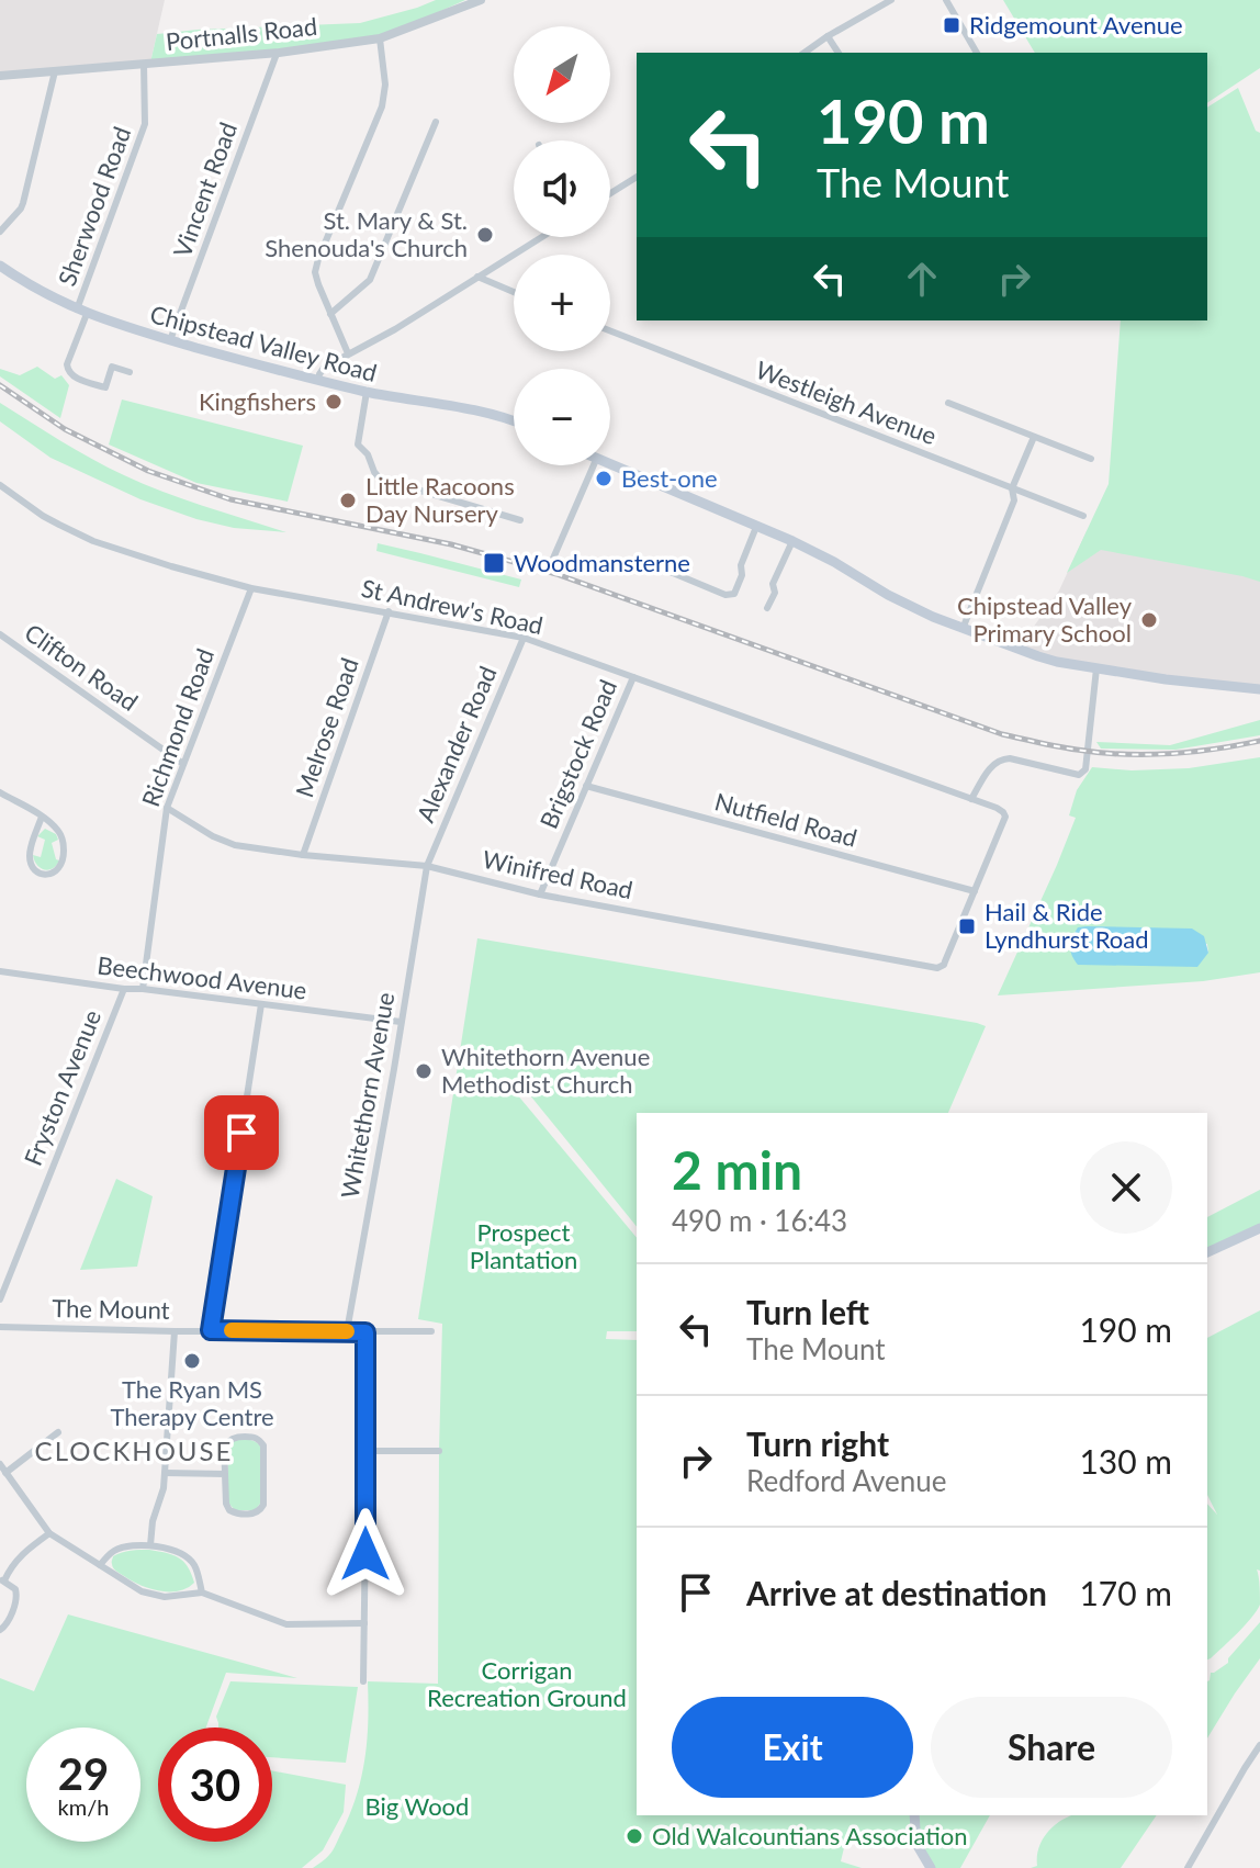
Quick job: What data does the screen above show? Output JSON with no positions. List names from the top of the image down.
{
  "streets": {
    "main road": ["Chipstead Valley Road"],
    "street": [
      "Portnalls Road",
      "Vincent Road",
      "Sherwood Road",
      "Westleigh Avenue",
      "St Andrew's Road",
      "Clifton Road",
      "Richmond Road",
      "Melrose Road",
      "Alexander Road",
      "Brigstock Road",
      "Nutfield Road",
      "Winifred Road",
      "Beechwood Avenue",
      "Fryston Avenue",
      "Whitethorn Avenue",
      "The Mount"
    ]
  },
  "crossings": [
    ["Portnalls Road", "Vincent Road"],
    ["Portnalls Road", "Sherwood Road"],
    ["Vincent Road", "Chipstead Valley Road"],
    ["Sherwood Road", "Chipstead Valley Road"],
    ["St Andrew's Road", "Richmond Road"],
    ["St Andrew's Road", "Melrose Road"],
    ["St Andrew's Road", "Alexander Road"],
    ["St Andrew's Road", "Brigstock Road"],
    ["St Andrew's Road", "Nutfield Road"],
    ["St Andrew's Road", "Winifred Road"],
    ["Clifton Road", "Richmond Road"],
    ["Richmond Road", "Winifred Road"],
    ["Richmond Road", "Beechwood Avenue"],
    ["Melrose Road", "Winifred Road"],
    ["Alexander Road", "Winifred Road"],
    ["Alexander Road", "Whitethorn Avenue"],
    ["Brigstock Road", "Nutfield Road"],
    ["Brigstock Road", "Winifred Road"],
    ["Nutfield Road", "Winifred Road"],
    ["Winifred Road", "Whitethorn Avenue"],
    ["Beechwood Avenue", "Fryston Avenue"],
    ["Beechwood Avenue", "Whitethorn Avenue"],
    ["Whitethorn Avenue", "The Mount"]
  ],
  "districts": ["CLOCKHOUSE"],
  "parks": ["Prospect Plantation", "Corrigan Recreation Ground", "Big Wood"],
  "places": {
    "transit": ["Ridgemount Avenue", "Woodmansterne", "Hail & Ride Lyndhurst Road"],
    "other": [
      "St. Mary & St. Shenouda's Church",
      "Kingfishers",
      "Best-one",
      "Little Racoons Day Nursery",
      "Chipstead Valley Primary School",
      "Whitethorn Avenue Methodist Church",
      "The Ryan MS Therapy Centre",
      "Old Walcountians Association"
    ]
  },
  "north": "bottom left",
  "page": {
    "map_buttons": ["+", "−"],
    "turn": ["190 m", "The Mount"],
    "heading": ["2 min", "490 m · 16:43"],
    "list": [
      {
        "name": "Turn left",
        "note": "The Mount",
        "value": "190 m"
      },
      {
        "name": "Turn right",
        "note": "Redford Avenue",
        "value": "130 m"
      },
      {
        "name": "Arrive at destination",
        "value": "170 m"
      }
    ],
    "buttons": ["Exit", "Share"],
    "speed": "29 km/h",
    "limit": "30"
  }
}
